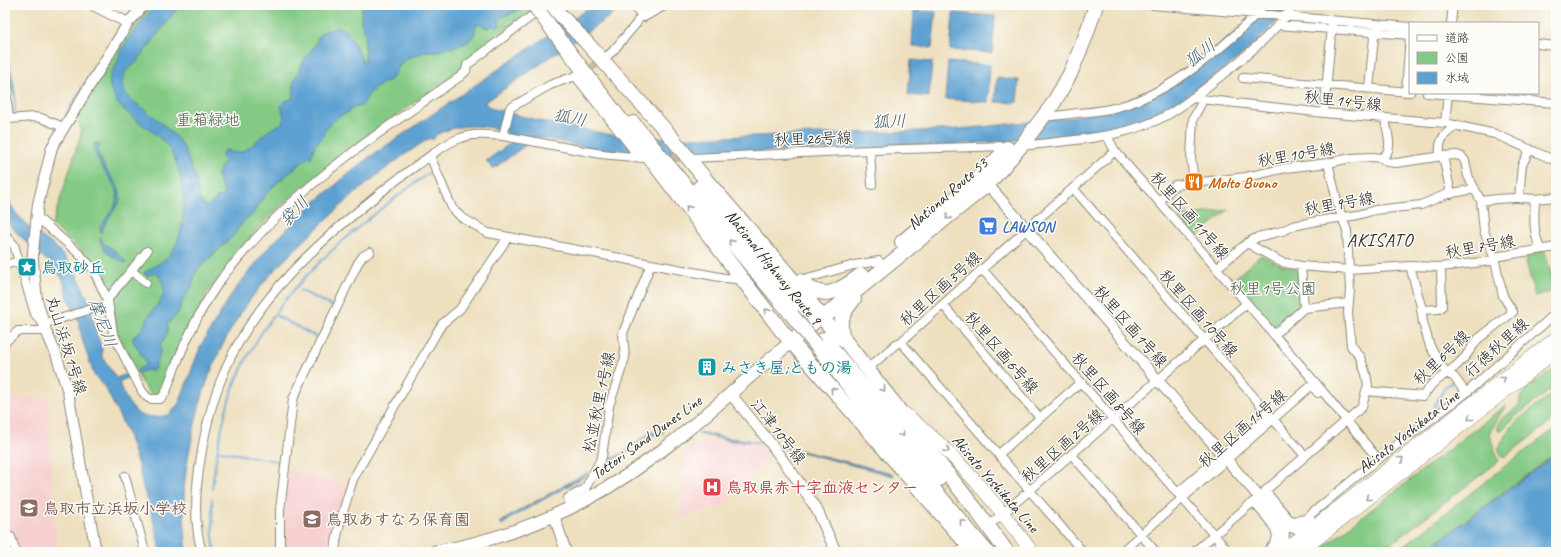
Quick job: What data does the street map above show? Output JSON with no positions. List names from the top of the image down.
{
  "streets": {
    "highway": ["National Route 53", "National Highway Route 9"],
    "main road": ["Akisato Yoshikata Line", "Tottori Sand Dunes Line"],
    "street": [
      "秋里14号線",
      "秋里26号線",
      "秋里10号線",
      "秋里9号線",
      "秋里区画11号線",
      "秋里7号線",
      "秋里区画3号線",
      "秋里区画10号線",
      "秋里区画1号線",
      "丸山浜坂1号線",
      "行徳秋里線",
      "秋里区画6号線",
      "秋里6号線",
      "秋里区画8号線",
      "松並秋里1号線",
      "秋里区画14号線",
      "江津10号線",
      "秋里区画2号線"
    ]
  },
  "crossings": [
    ["秋里14号線", "秋里26号線"],
    ["秋里26号線", "National Route 53"],
    ["秋里26号線", "秋里区画11号線"],
    ["秋里26号線", "National Highway Route 9"],
    ["秋里10号線", "秋里区画11号線"],
    ["秋里10号線", "秋里6号線"],
    ["National Route 53", "秋里区画1号線"],
    ["National Route 53", "Tottori Sand Dunes Line"],
    ["秋里9号線", "秋里区画11号線"],
    ["秋里9号線", "秋里7号線"],
    ["秋里9号線", "秋里6号線"],
    ["秋里区画11号線", "秋里区画3号線"],
    ["秋里区画11号線", "行徳秋里線"],
    ["秋里区画11号線", "秋里区画14号線"],
    ["秋里区画11号線", "秋里区画2号線"],
    ["秋里7号線", "秋里6号線"],
    ["秋里区画3号線", "秋里区画10号線"],
    ["秋里区画3号線", "秋里区画1号線"],
    ["秋里区画3号線", "秋里区画6号線"],
    ["秋里区画3号線", "秋里区画8号線"],
    ["秋里区画3号線", "秋里区画2号線"],
    ["秋里区画10号線", "秋里区画14号線"],
    ["秋里区画10号線", "秋里区画2号線"],
    ["秋里区画1号線", "秋里区画14号線"],
    ["秋里区画1号線", "秋里区画2号線"],
    ["秋里区画8号線", "秋里区画14号線"],
    ["秋里区画8号線", "秋里区画2号線"],
    ["松並秋里1号線", "Tottori Sand Dunes Line"],
    ["江津10号線", "Tottori Sand Dunes Line"],
    ["Akisato Yoshikata Line", "秋里区画2号線"]
  ],
  "districts": ["AKISATO"],
  "water": ["狐川", "袋川", "摩尼川"],
  "parks": ["重箱緑地", "秋里1号公園"],
  "places": {
    "restaurant": ["Molto Buono"],
    "supermarket": ["LAWSON"],
    "place": ["鳥取砂丘"],
    "building": ["みさき屋;ともの湯"],
    "hospital": ["鳥取県赤十字血液センター"],
    "school or university": ["鳥取市立浜坂小学校", "鳥取あすなろ保育園"]
  },
  "legend": ["道路", "公園", "水域"]
}
